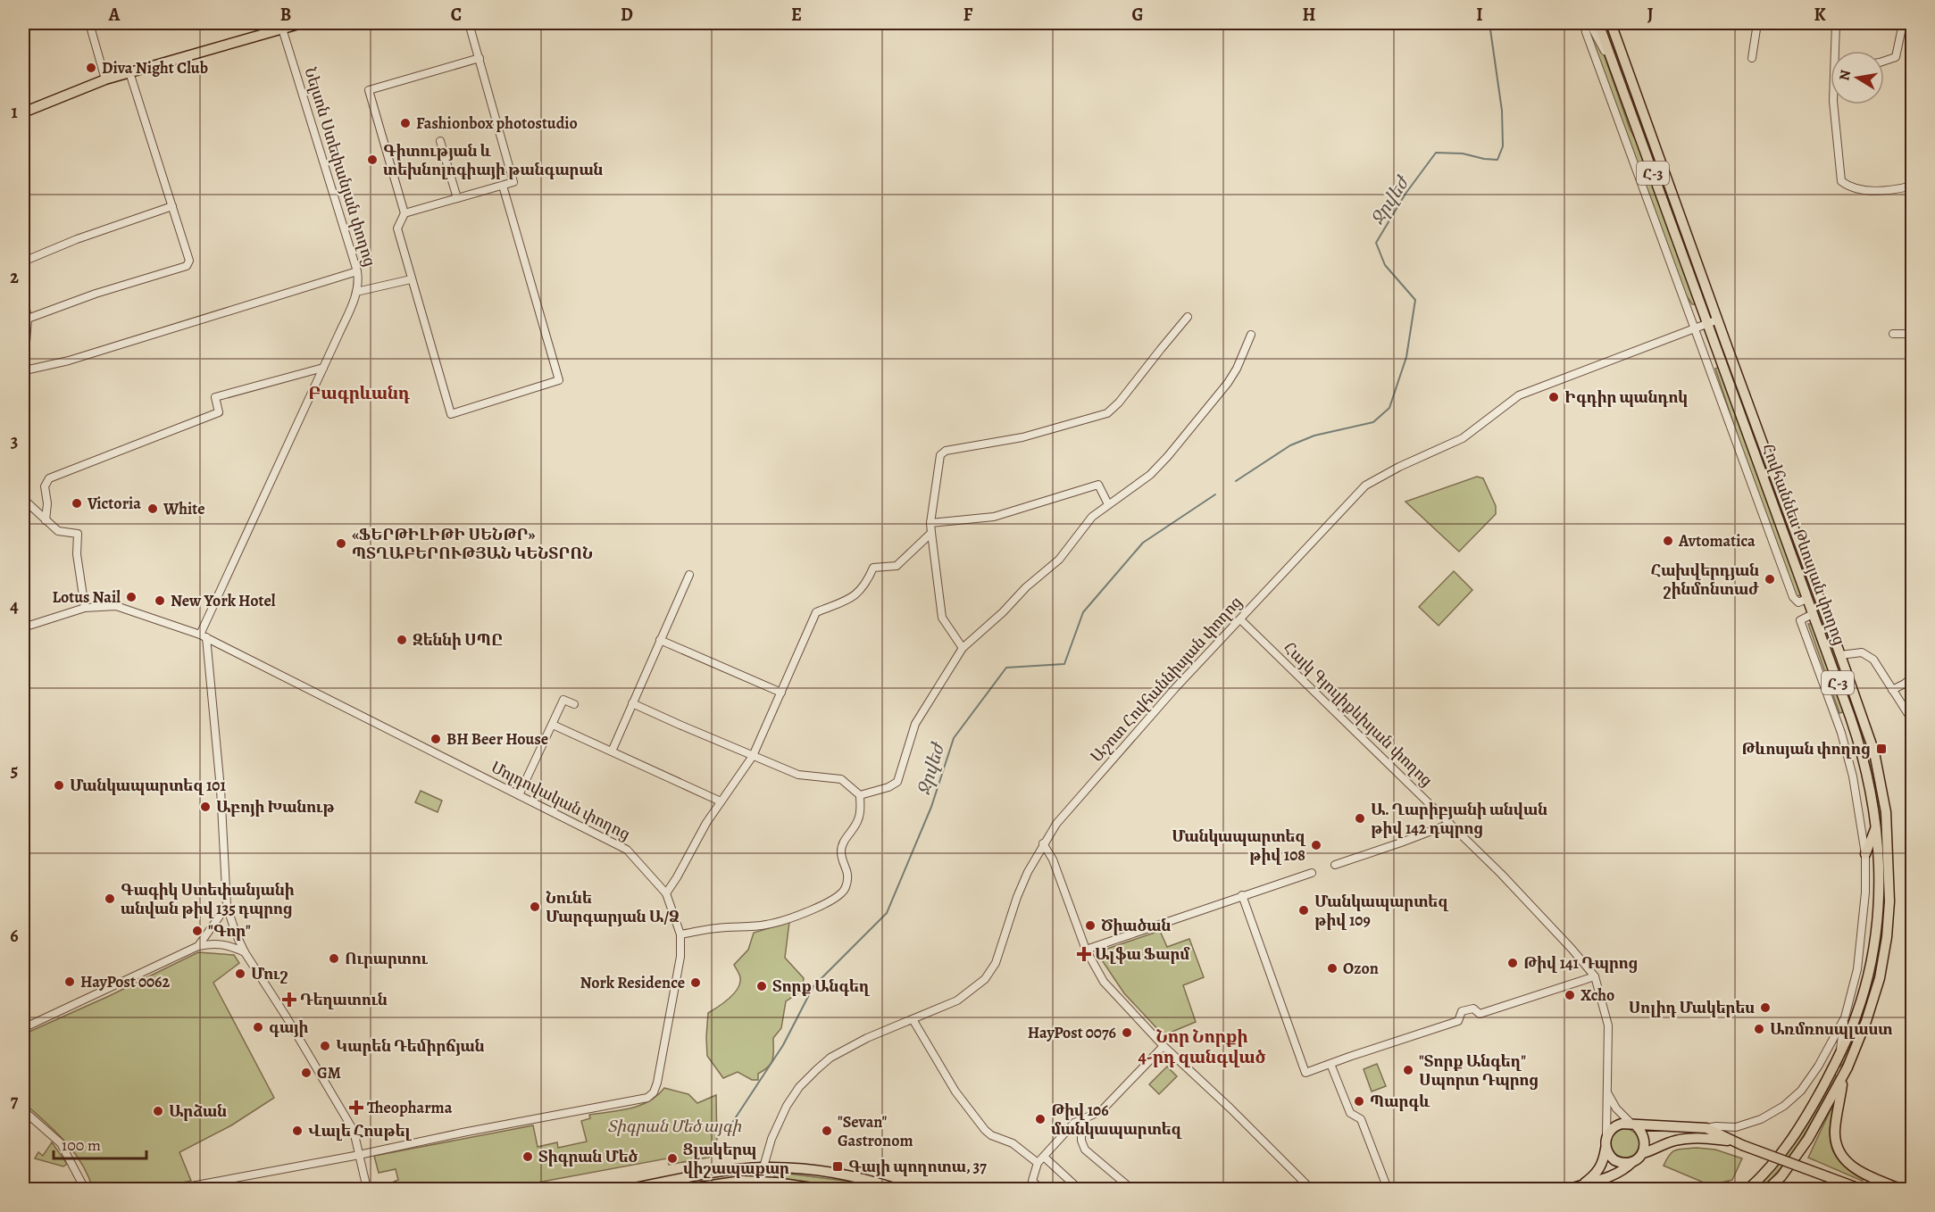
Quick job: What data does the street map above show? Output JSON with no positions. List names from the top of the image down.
{
  "streets": {
    "main road": ["Հ-3", "Հովհաննես Թևոսյան փողոց"],
    "street": [
      "Նելսոն Ստեփանյան փողոց",
      "Աշոտ Հովհաննիսյան փողոց",
      "Հայկ Գյուլիքևխյան փողոց",
      "Մոլդովական փողոց"
    ]
  },
  "crossings": [
    ["Նելսոն Ստեփանյան փողոց", "Մոլդովական փողոց"],
    ["Հովհաննես Թևոսյան փողոց", "Աշոտ Հովհաննիսյան փողոց"],
    ["Աշոտ Հովհաննիսյան փողոց", "Հայկ Գյուլիքևխյան փողոց"]
  ],
  "districts": ["Բագրևանդ", "Նոր Նորքի 4-րդ զանգված"],
  "water": ["Ջրվեժ"],
  "parks": ["Տիգրան Մեծ այգի"],
  "places": {
    "other": [
      "Diva Night Club",
      "Fashionbox photostudio",
      "Գիտության և տեխնոլոգիայի թանգարան",
      "Իգդիր պանդոկ",
      "Victoria",
      "White",
      "Avtomatica",
      "«ՖԵՐԹԻԼԻԹԻ ՍԵՆԹՐ» ՊՏՂԱԲԵՐՈՒԹՅԱՆ ԿԵՆՏՐՈՆ",
      "Հախվերդյան շինմոնտաժ",
      "Lotus Nail",
      "New York Hotel",
      "Զեննի ՍՊԸ",
      "BH Beer House",
      "Մանկապարտեզ 101",
      "Աբոյի Խանութ",
      "Ա․ Ղարիբյանի անվան թիվ 142 դպրոց",
      "Մանկապարտեզ թիվ 108",
      "Գագիկ Ստեփանյանի անվան թիվ 135 դպրոց",
      "Նունե Մարգարյան Ա/Ձ",
      "Մանկապարտեզ թիվ 109",
      "Ծիածան",
      "\"Գոր\"",
      "Ուրարտու",
      "Թիվ 141 Դպրոց",
      "Ozon",
      "Մուշ",
      "HayPost 0062",
      "Nork Residence",
      "Տորք Անգեղ",
      "Xcho",
      "Սոլիդ Մակերես",
      "գայի",
      "Առմռոսպլաստ",
      "HayPost 0076",
      "Կարեն Դեմիրճյան",
      "\"Տորք Անգեղ\" Սպորտ Դպրոց",
      "GM",
      "Պարգև",
      "Արձան",
      "Թիվ 106 մանկապարտեզ",
      "Վալե Հոսթել",
      "\"Sevan\" Gastronom",
      "Տիգրան Մեծ",
      "Ցլակերպ վիշապաքար"
    ],
    "transit": ["Թևոսյան փողոց", "Գայի պողոտա, 37"],
    "health": ["Ալֆա Ֆարմ", "Դեղատուն", "Theopharma"]
  },
  "scale_bar": "100 m",
  "north": "left",
  "grid": {
    "columns": [
      "A",
      "B",
      "C",
      "D",
      "E",
      "F",
      "G",
      "H",
      "I",
      "J",
      "K"
    ],
    "rows": [
      "1",
      "2",
      "3",
      "4",
      "5",
      "6",
      "7"
    ]
  }
}
